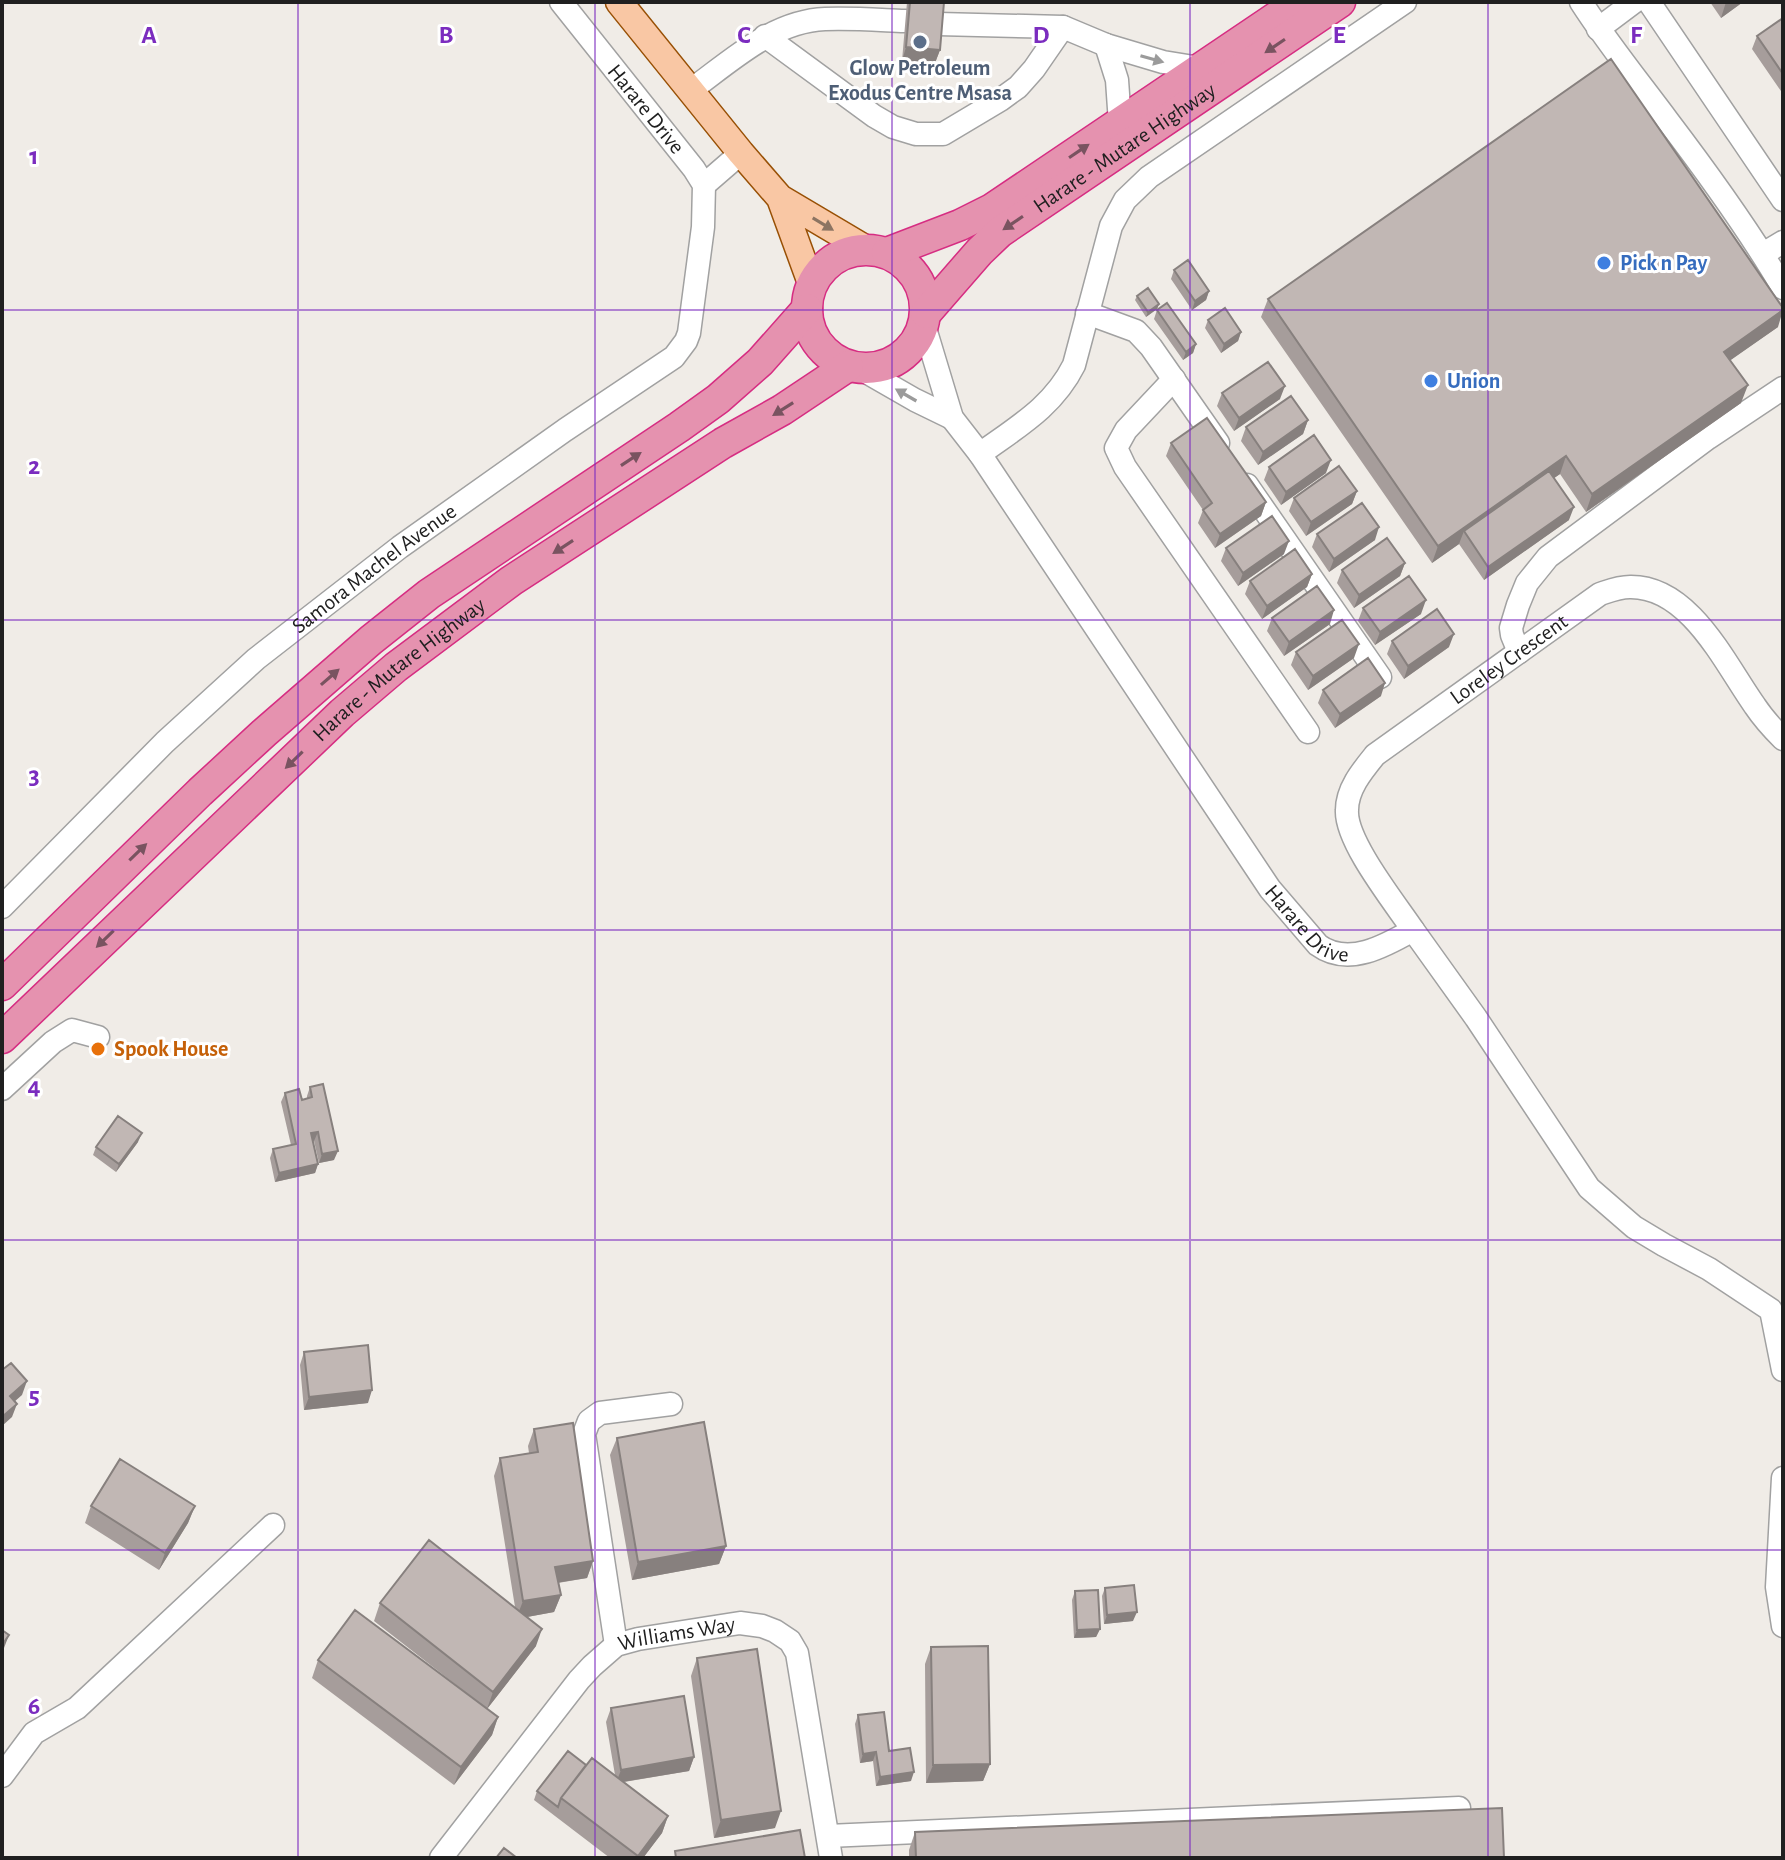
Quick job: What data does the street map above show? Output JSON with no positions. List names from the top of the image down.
{
  "streets": {
    "highway": ["Harare - Mutare Highway"],
    "street": [
      "Harare Drive",
      "Samora Machel Avenue",
      "Loreley Crescent",
      "Williams Way"
    ]
  },
  "crossings": [
    ["Harare Drive", "Harare - Mutare Highway"],
    ["Harare Drive", "Samora Machel Avenue"],
    ["Harare Drive", "Loreley Crescent"]
  ],
  "places": [
    "Glow Petroleum Exodus Centre Msasa",
    "Pick n Pay",
    "Union",
    "Spook House"
  ],
  "grid": {
    "columns": [
      "A",
      "B",
      "C",
      "D",
      "E",
      "F"
    ],
    "rows": [
      "1",
      "2",
      "3",
      "4",
      "5",
      "6"
    ]
  }
}
